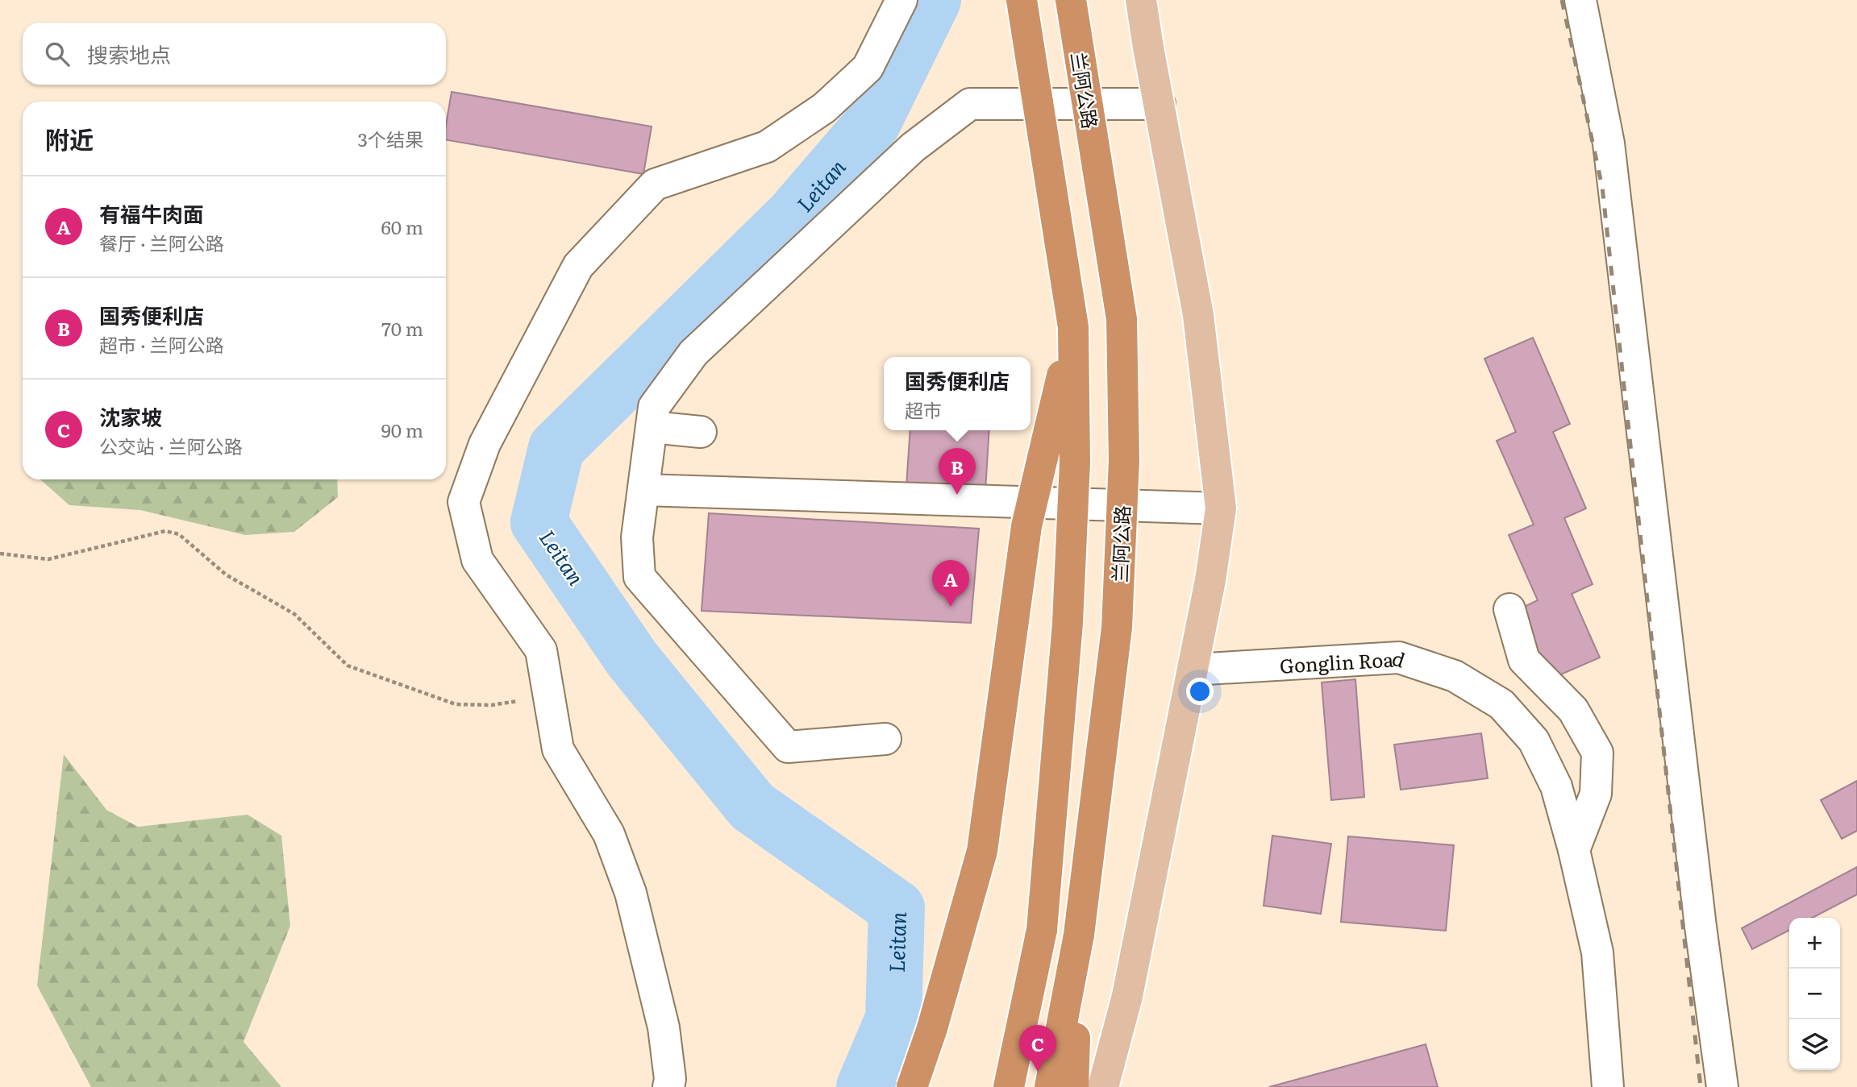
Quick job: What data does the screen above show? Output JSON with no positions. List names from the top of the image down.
{
  "streets": {
    "highway": ["兰阿公路"],
    "street": ["Gonglin Road"]
  },
  "water": ["Leitan"],
  "page": {
    "search": "搜索地点",
    "heading": ["附近", "3个结果"],
    "list": [
      {
        "mark": "A",
        "name": "有福牛肉面",
        "note": "餐厅 · 兰阿公路",
        "value": "60 m"
      },
      {
        "mark": "B",
        "name": "国秀便利店",
        "note": "超市 · 兰阿公路",
        "value": "70 m"
      },
      {
        "mark": "C",
        "name": "沈家坡",
        "note": "公交站 · 兰阿公路",
        "value": "90 m"
      }
    ],
    "popup": ["国秀便利店", "超市"],
    "pins": ["B", "A", "C"],
    "map_buttons": ["+", "−"]
  }
}
